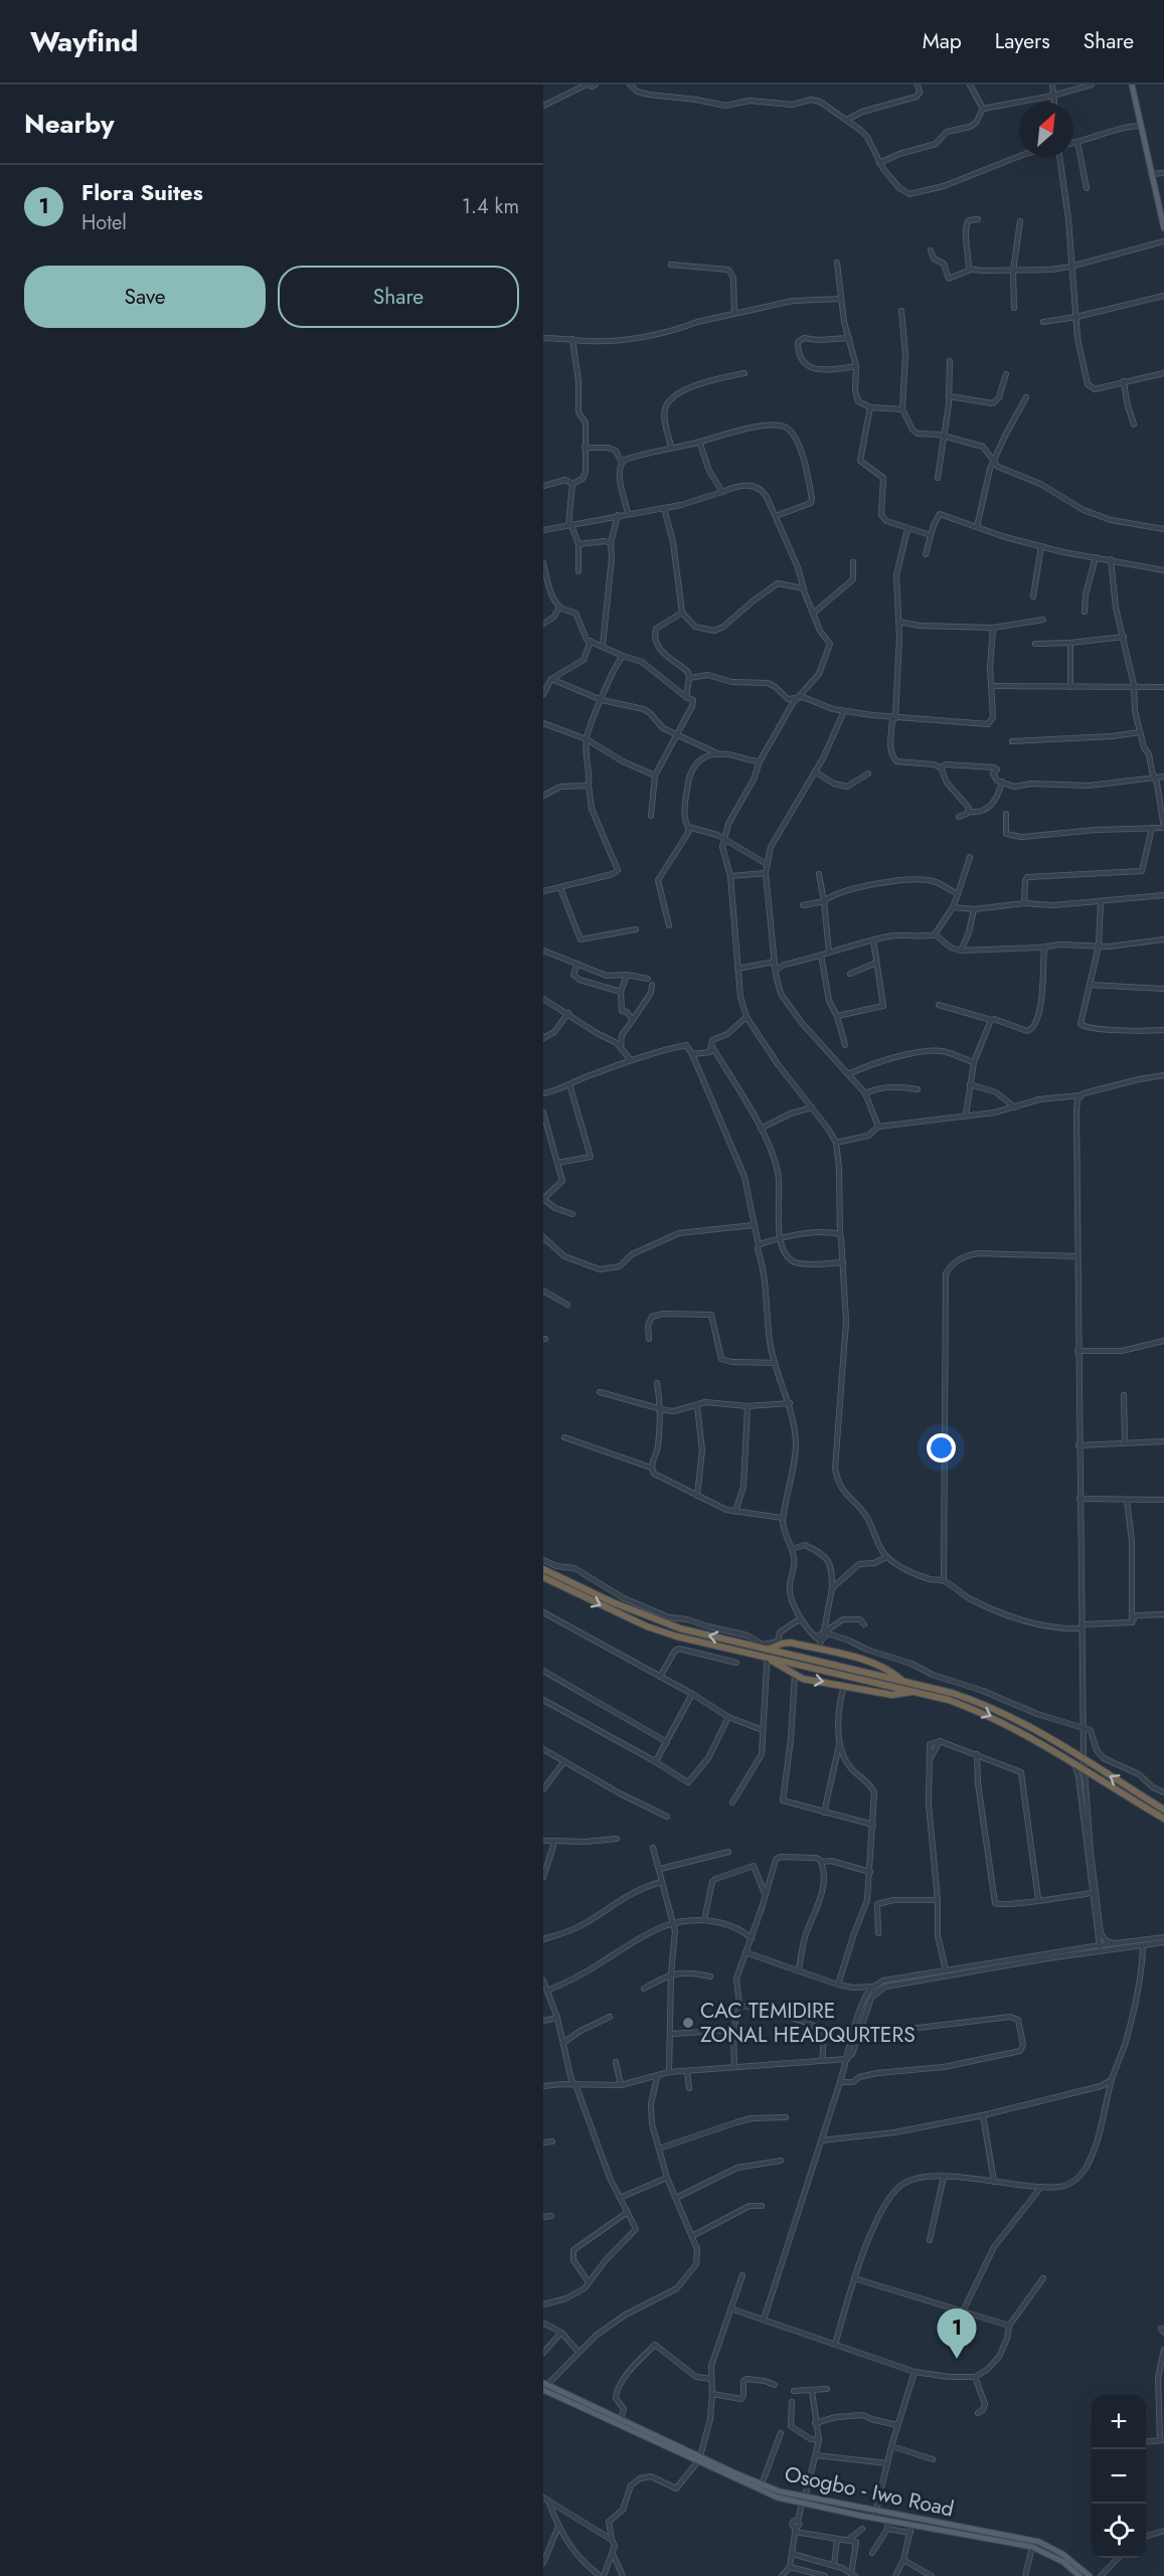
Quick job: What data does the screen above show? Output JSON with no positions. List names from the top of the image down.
{
  "streets": {
    "main road": ["Osogbo - Iwo Road"]
  },
  "places": ["CAC TEMIDIRE ZONAL HEADQURTERS"],
  "north": "top right",
  "page": {
    "header": "Wayfind",
    "nav": ["Map", "Layers", "Share"],
    "heading": "Nearby",
    "list": [
      {
        "mark": "1",
        "name": "Flora Suites",
        "note": "Hotel",
        "value": "1.4 km"
      }
    ],
    "buttons": ["Save", "Share"],
    "pins": "1",
    "map_buttons": ["+", "−"]
  }
}
